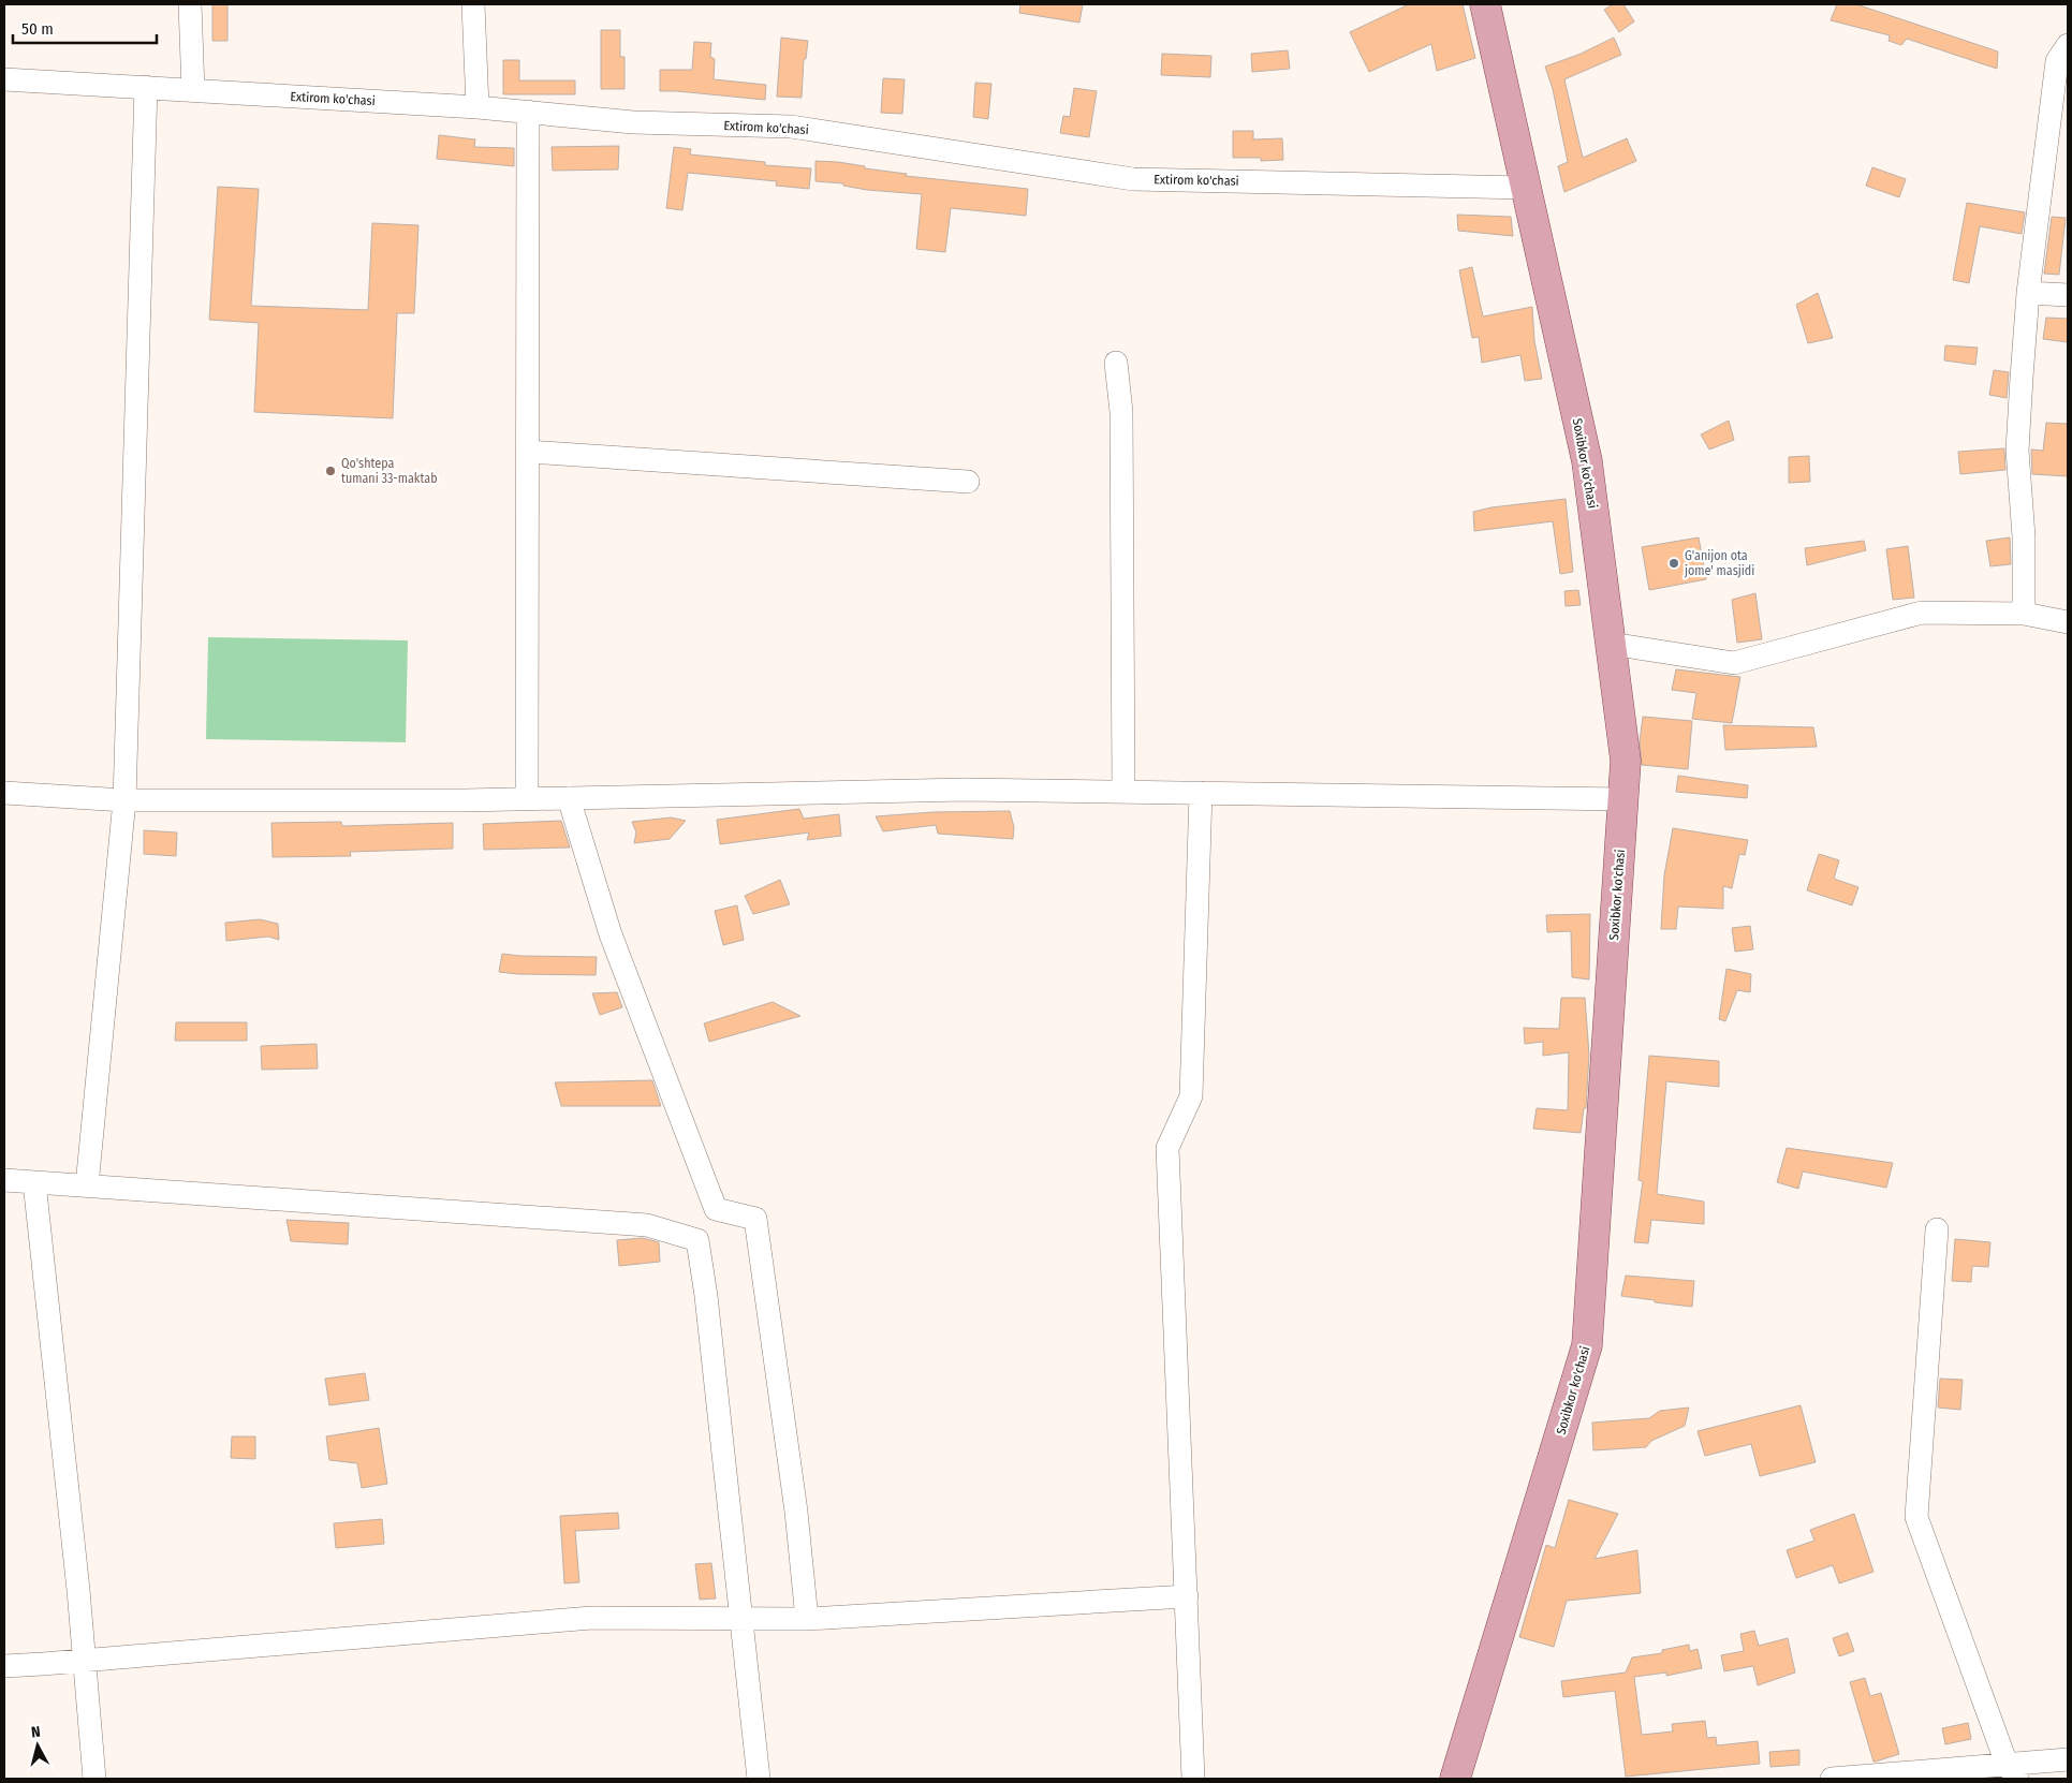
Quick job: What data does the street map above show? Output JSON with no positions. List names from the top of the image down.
{
  "streets": {
    "main road": ["Soxibkor ko'chasi"],
    "street": ["Extirom ko'chasi"]
  },
  "crossings": [
    ["Extirom ko'chasi", "Soxibkor ko'chasi"]
  ],
  "places": ["Qo'shtepa tumani 33-maktab", "G'anijon ota jome' masjidi"],
  "scale_bar": "50 m",
  "north": "top"
}
